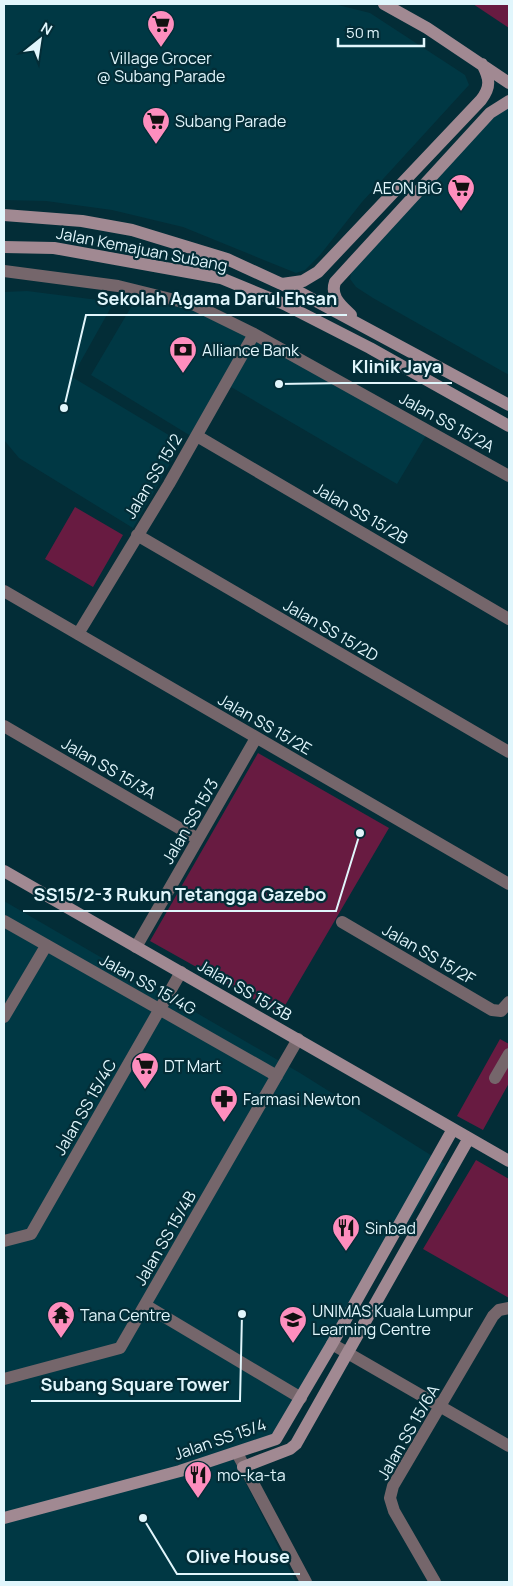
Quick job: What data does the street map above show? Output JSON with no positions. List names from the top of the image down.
{
  "streets": {
    "street": [
      "Jalan Kemajuan Subang",
      "Jalan SS 15/2A",
      "Jalan SS 15/2",
      "Jalan SS 15/2B",
      "Jalan SS 15/2D",
      "Jalan SS 15/2E",
      "Jalan SS 15/3A",
      "Jalan SS 15/3",
      "Jalan SS 15/2F",
      "Jalan SS 15/4G",
      "Jalan SS 15/3B",
      "Jalan SS 15/4C",
      "Jalan SS 15/4B",
      "Jalan SS 15/6A",
      "Jalan SS 15/4"
    ]
  },
  "crossings": [
    ["Jalan SS 15/2A", "Jalan SS 15/2"],
    ["Jalan SS 15/2", "Jalan SS 15/2B"],
    ["Jalan SS 15/2", "Jalan SS 15/2D"],
    ["Jalan SS 15/2", "Jalan SS 15/2E"],
    ["Jalan SS 15/2E", "Jalan SS 15/3"],
    ["Jalan SS 15/3A", "Jalan SS 15/3"],
    ["Jalan SS 15/3", "Jalan SS 15/3B"],
    ["Jalan SS 15/4G", "Jalan SS 15/4C"],
    ["Jalan SS 15/4G", "Jalan SS 15/4B"],
    ["Jalan SS 15/3B", "Jalan SS 15/4C"],
    ["Jalan SS 15/3B", "Jalan SS 15/4B"],
    ["Jalan SS 15/3B", "Jalan SS 15/4"]
  ],
  "places": {
    "supermarket": [
      "Village Grocer @ Subang Parade",
      "Subang Parade",
      "AEON BiG",
      "DT Mart"
    ],
    "bank": ["Alliance Bank"],
    "other": [
      "Klinik Jaya",
      "Sekolah Agama Darul Ehsan",
      "SS15/2-3 Rukun Tetangga Gazebo",
      "Subang Square Tower",
      "Olive House"
    ],
    "pharmacy": ["Farmasi Newton"],
    "restaurant": ["Sinbad", "mo-ka-ta"],
    "temple": ["Tana Centre"],
    "school or university": ["UNIMAS Kuala Lumpur Learning Centre"]
  },
  "scale_bar": "50 m",
  "north": "top right"
}
